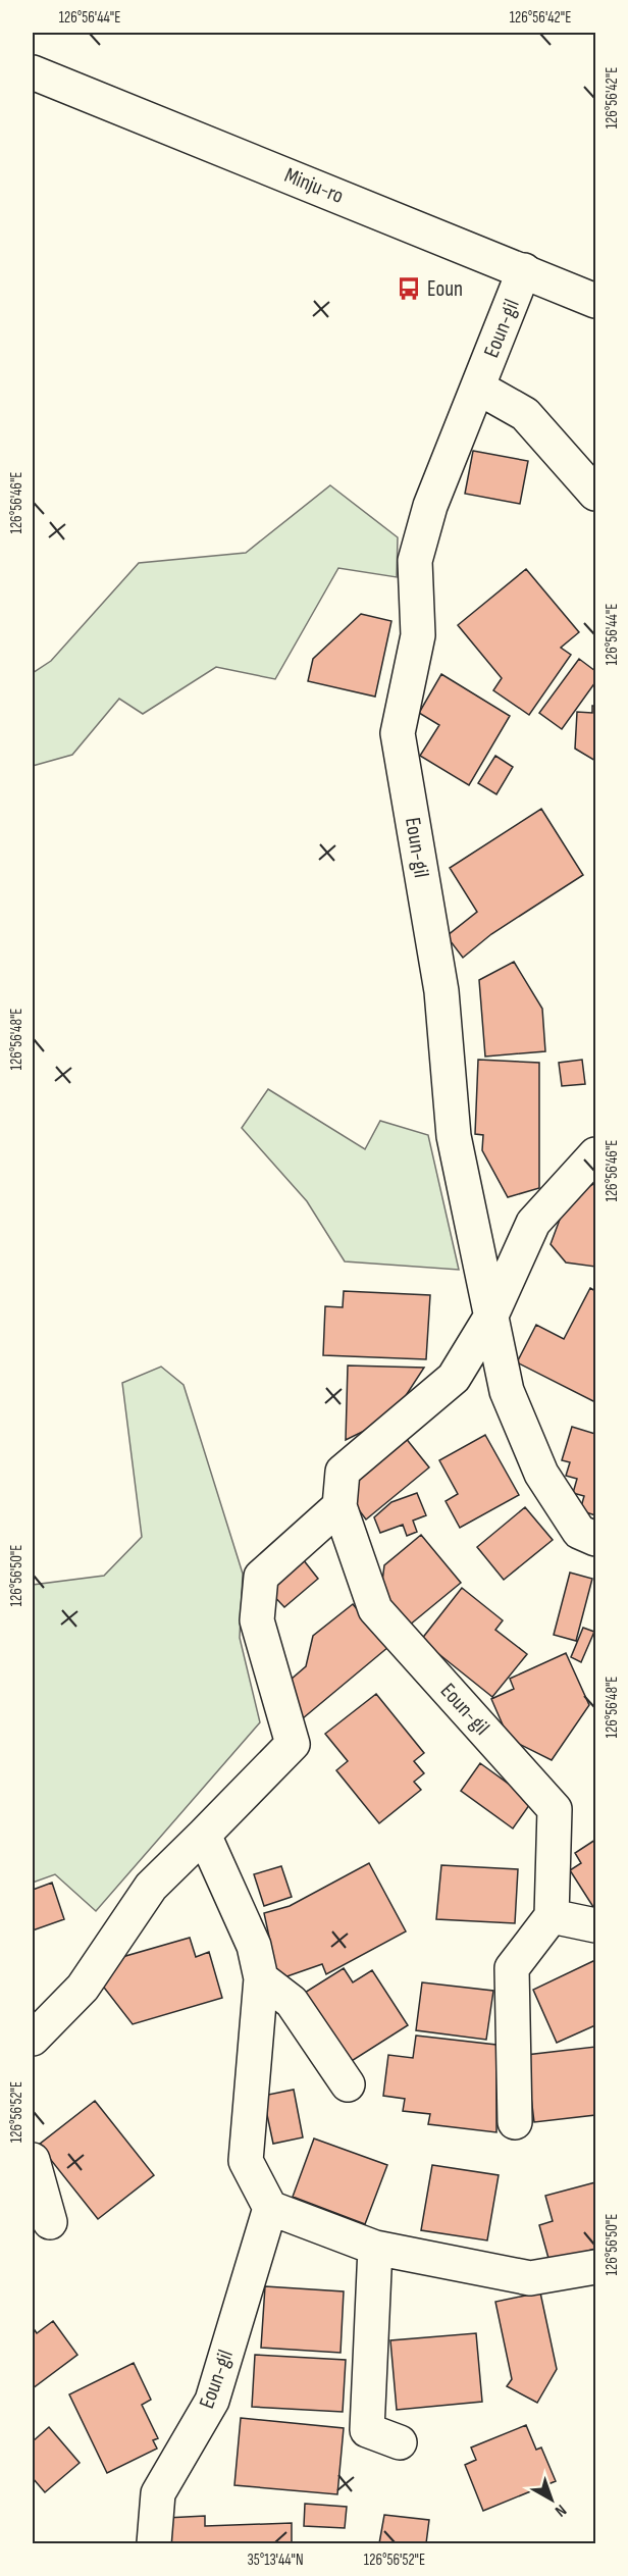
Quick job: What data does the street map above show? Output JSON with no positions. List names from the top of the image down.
{
  "streets": {
    "street": ["Minju-ro", "Eoun-gil"]
  },
  "crossings": [
    ["Minju-ro", "Eoun-gil"]
  ],
  "places": {
    "bus stop": ["Eoun"]
  },
  "north": "bottom right",
  "coordinates": [
    "126°56'44\"E",
    "126°56'42\"E",
    "126°56'46\"E",
    "126°56'48\"E",
    "126°56'50\"E",
    "126°56'52\"E",
    "35°13'44\"N"
  ]
}
